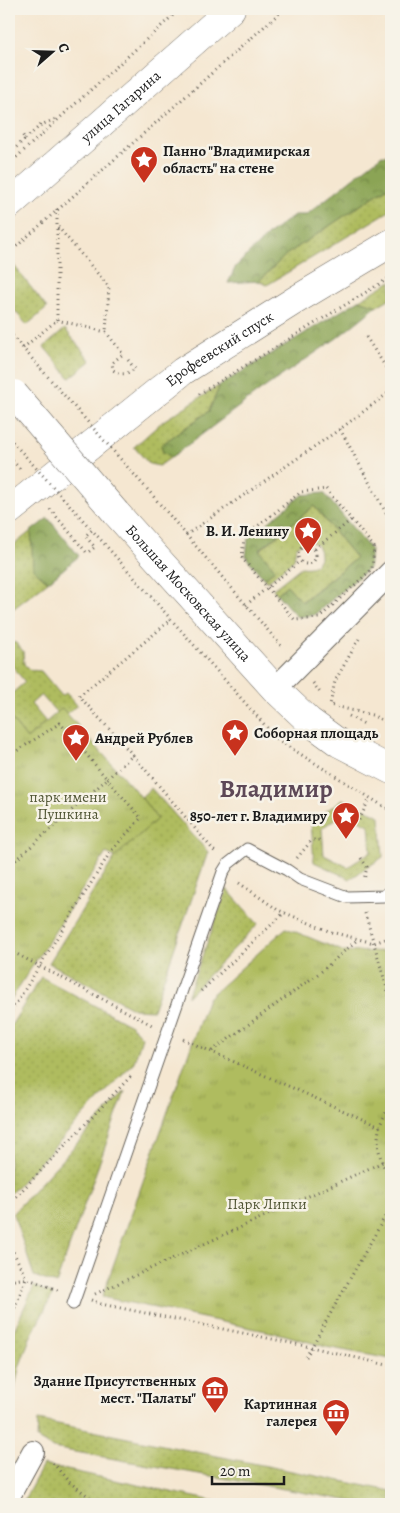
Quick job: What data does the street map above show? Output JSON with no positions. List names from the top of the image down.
{
  "streets": {
    "main road": ["улица Гагарина", "Ерофеевский спуск", "Большая Московская улица"]
  },
  "districts": ["Владимир"],
  "parks": ["парк имени Пушкина", "Парк Липки"],
  "places": {
    "place": [
      "Панно \"Владимирская область\" на стене",
      "В. И. Ленину",
      "Соборная площадь",
      "Андрей Рублев",
      "850-лет г. Владимиру"
    ],
    "museum": ["Здание Присутственных мест. \"Палаты\"", "Картинная галерея"]
  },
  "scale_bar": "20 m",
  "north": "right"
}
